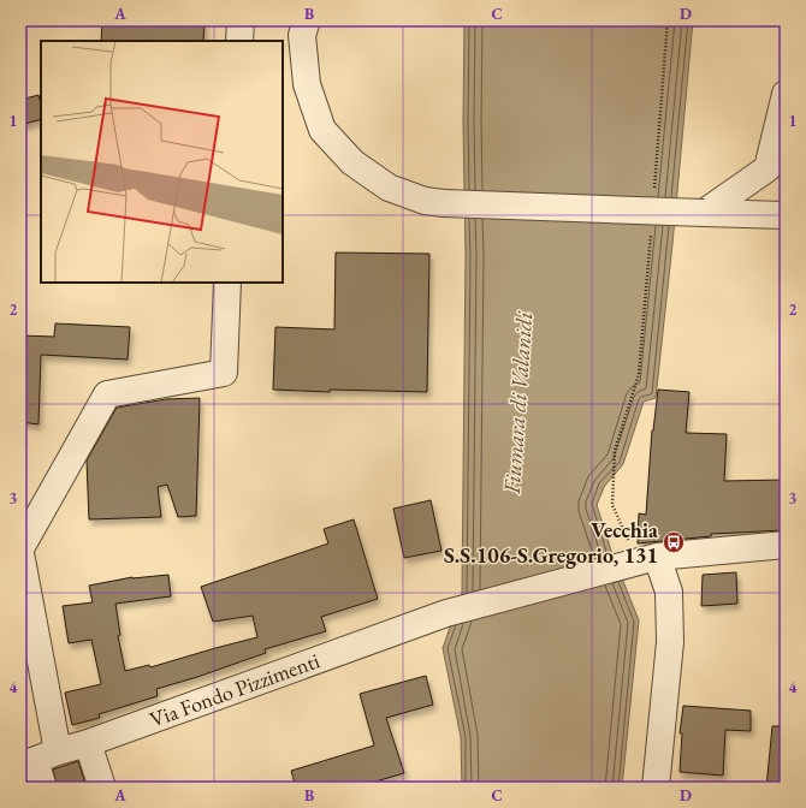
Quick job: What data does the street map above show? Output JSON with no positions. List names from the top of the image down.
{
  "streets": {
    "street": ["Via Fondo Pizzimenti"]
  },
  "water": ["Fiumara di Valanidi"],
  "places": {
    "bus stop": ["Vecchia S.S.106-S.Gregorio, 131"]
  },
  "grid": {
    "columns": [
      "A",
      "B",
      "C",
      "D"
    ],
    "rows": [
      "1",
      "2",
      "3",
      "4"
    ]
  }
}
